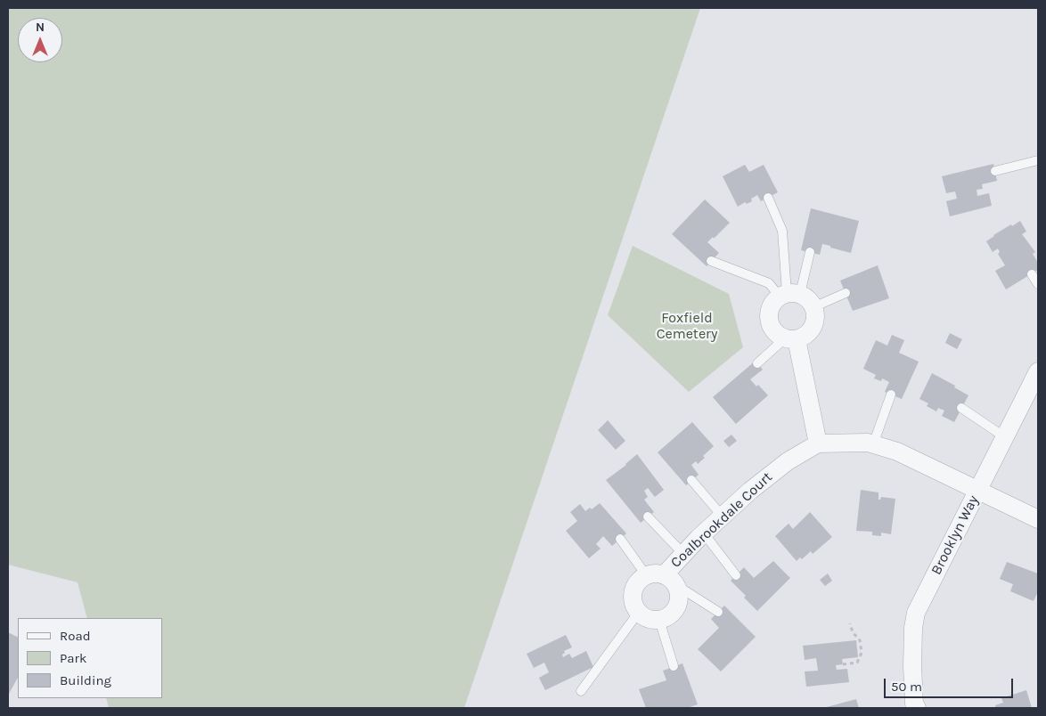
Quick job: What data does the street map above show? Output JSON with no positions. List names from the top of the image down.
{
  "streets": {
    "street": ["Coalbrookdale Court", "Brooklyn Way"]
  },
  "crossings": [
    ["Coalbrookdale Court", "Brooklyn Way"]
  ],
  "parks": ["Foxfield Cemetery"],
  "legend": ["Road", "Park", "Building"],
  "scale_bar": "50 m",
  "north": "top"
}
